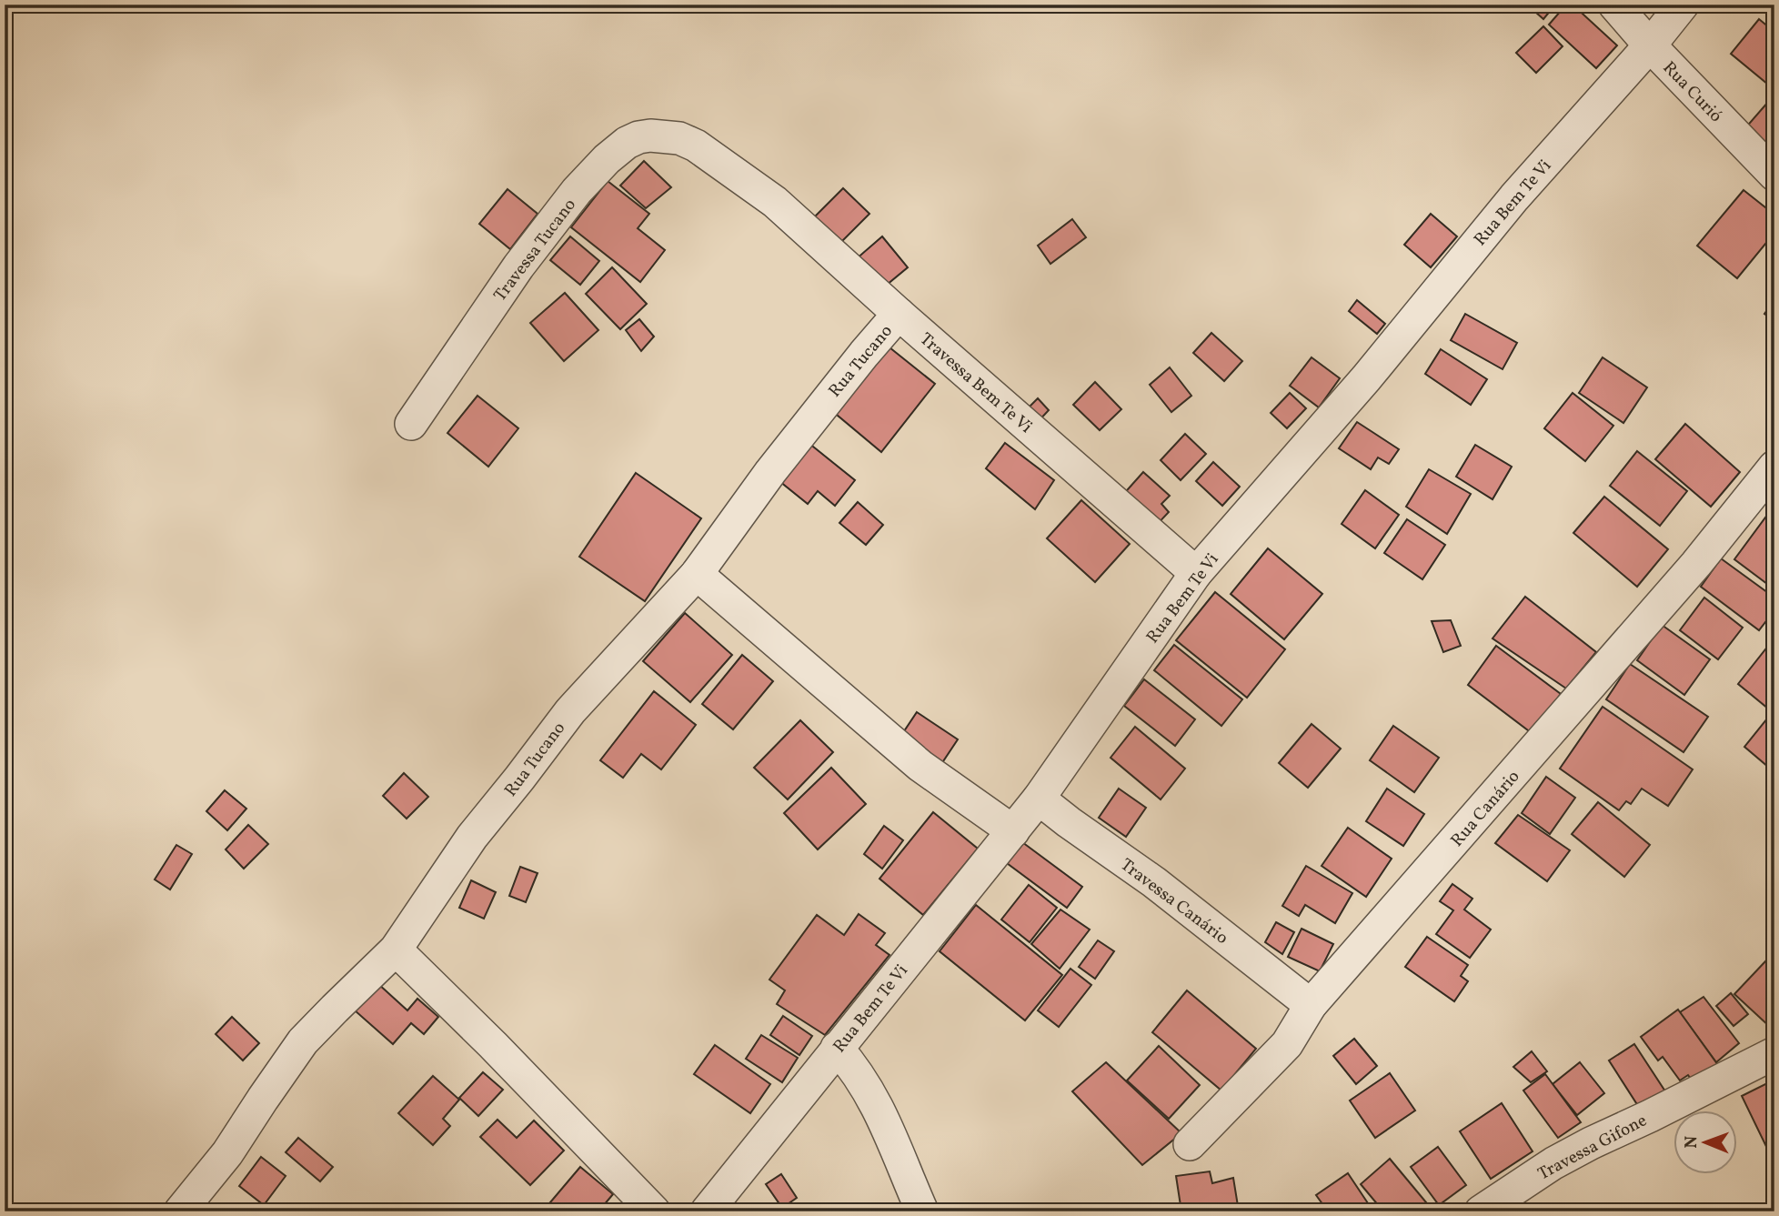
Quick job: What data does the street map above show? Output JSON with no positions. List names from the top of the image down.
{
  "streets": {
    "street": [
      "Rua Curió",
      "Rua Bem Te Vi",
      "Travessa Tucano",
      "Rua Tucano",
      "Travessa Bem Te Vi",
      "Rua Canário",
      "Travessa Canário",
      "Travessa Gifone"
    ]
  },
  "crossings": [
    ["Rua Curió", "Rua Bem Te Vi"],
    ["Rua Bem Te Vi", "Travessa Bem Te Vi"],
    ["Rua Bem Te Vi", "Travessa Canário"],
    ["Travessa Tucano", "Travessa Bem Te Vi"],
    ["Rua Tucano", "Travessa Bem Te Vi"],
    ["Rua Canário", "Travessa Canário"]
  ],
  "north": "left"
}
